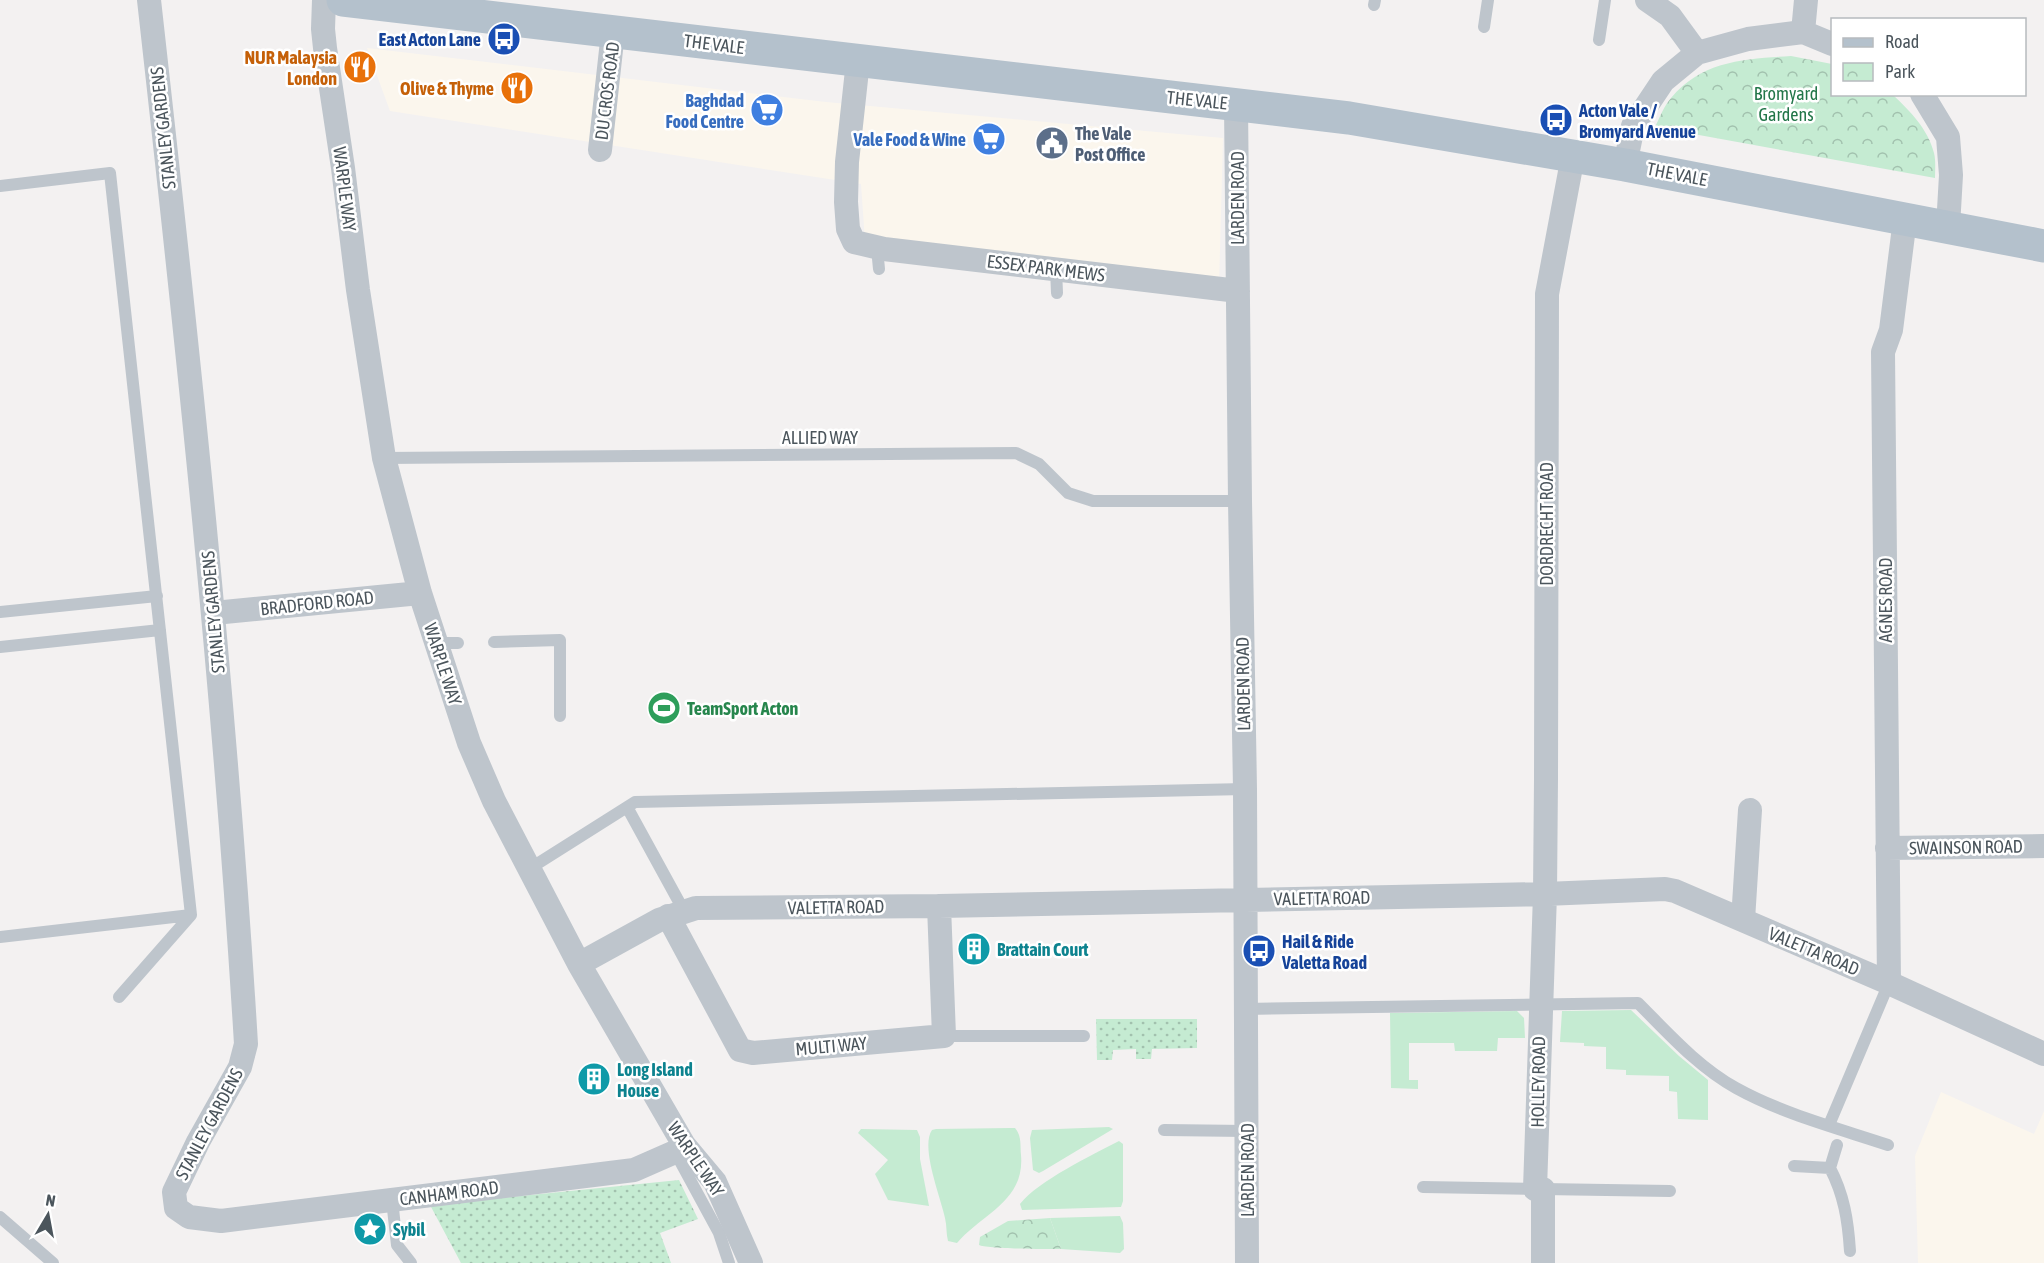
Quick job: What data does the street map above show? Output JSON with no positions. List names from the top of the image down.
{
  "streets": {
    "main road": ["THE VALE"],
    "street": [
      "DU CROS ROAD",
      "STANLEY GARDENS",
      "WARPLE WAY",
      "LARDEN ROAD",
      "ESSEX PARK MEWS",
      "DORDRECHT ROAD",
      "AGNES ROAD",
      "BRADFORD ROAD",
      "SWAINSON ROAD",
      "VALETTA ROAD",
      "MULTI WAY",
      "HOLLEY ROAD",
      "CANHAM ROAD"
    ],
    "lane": ["ALLIED WAY"]
  },
  "crossings": [
    ["THE VALE", "DU CROS ROAD"],
    ["THE VALE", "LARDEN ROAD"],
    ["THE VALE", "ESSEX PARK MEWS"],
    ["THE VALE", "DORDRECHT ROAD"],
    ["THE VALE", "AGNES ROAD"],
    ["STANLEY GARDENS", "BRADFORD ROAD"],
    ["STANLEY GARDENS", "CANHAM ROAD"],
    ["WARPLE WAY", "ALLIED WAY"],
    ["WARPLE WAY", "BRADFORD ROAD"],
    ["WARPLE WAY", "VALETTA ROAD"],
    ["WARPLE WAY", "CANHAM ROAD"],
    ["LARDEN ROAD", "ESSEX PARK MEWS"],
    ["LARDEN ROAD", "ALLIED WAY"],
    ["LARDEN ROAD", "VALETTA ROAD"],
    ["DORDRECHT ROAD", "VALETTA ROAD"],
    ["DORDRECHT ROAD", "HOLLEY ROAD"],
    ["AGNES ROAD", "SWAINSON ROAD"],
    ["AGNES ROAD", "VALETTA ROAD"],
    ["VALETTA ROAD", "MULTI WAY"],
    ["VALETTA ROAD", "HOLLEY ROAD"]
  ],
  "parks": ["Bromyard Gardens"],
  "places": {
    "bus stop": ["East Acton Lane", "Acton Vale / Bromyard Avenue", "Hail & Ride Valetta Road"],
    "restaurant": ["NUR Malaysia London", "Olive & Thyme"],
    "supermarket": ["Baghdad Food Centre", "Vale Food & Wine"],
    "public building": ["The Vale Post Office"],
    "sports": ["TeamSport Acton"],
    "building": ["Brattain Court", "Long Island House"],
    "place": ["Sybil"]
  },
  "legend": ["Road", "Park"],
  "north": "top"
}
